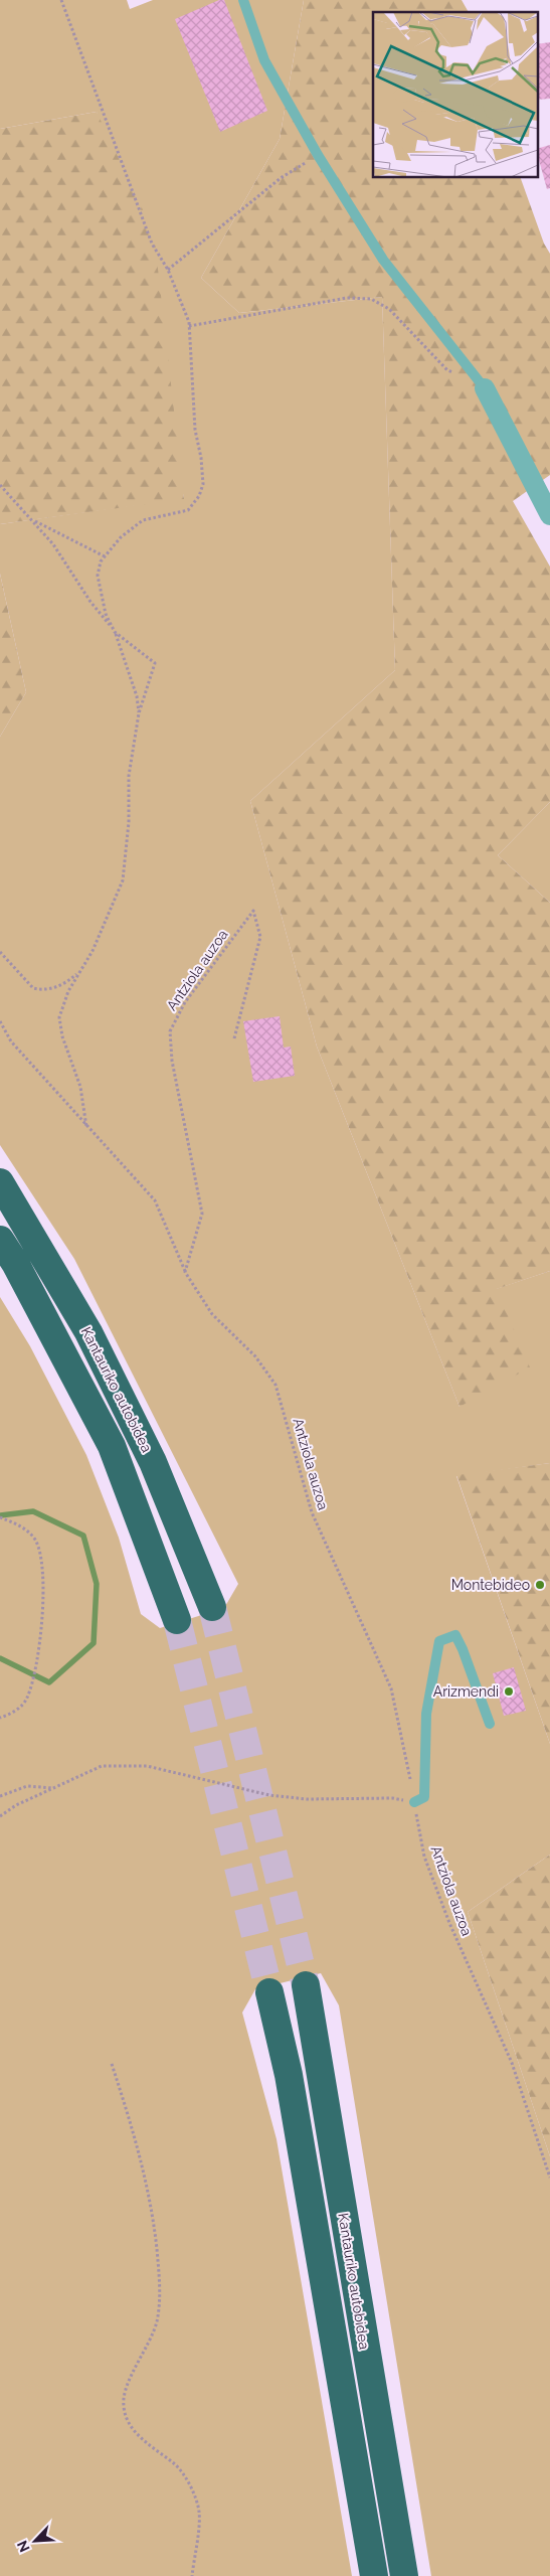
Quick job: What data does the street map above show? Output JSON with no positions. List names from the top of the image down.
{
  "streets": {
    "highway": ["Kantauriko autobidea"],
    "path": ["Antziola auzoa"]
  },
  "places": ["Montebideo", "Arizmendi"],
  "north": "bottom left"
}
